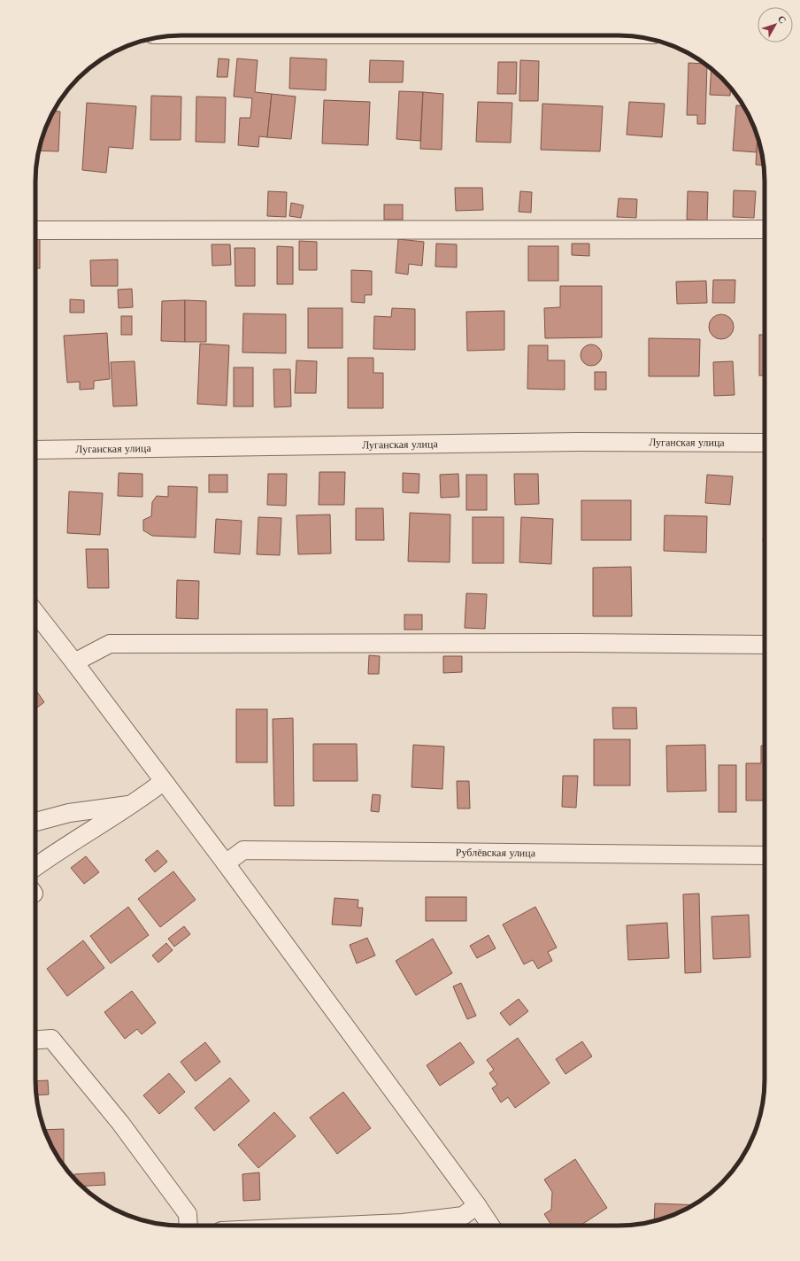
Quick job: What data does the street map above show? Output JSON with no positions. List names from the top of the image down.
{
  "streets": {
    "street": ["Луганская улица", "Рублёвская улица"]
  },
  "north": "top right"
}
